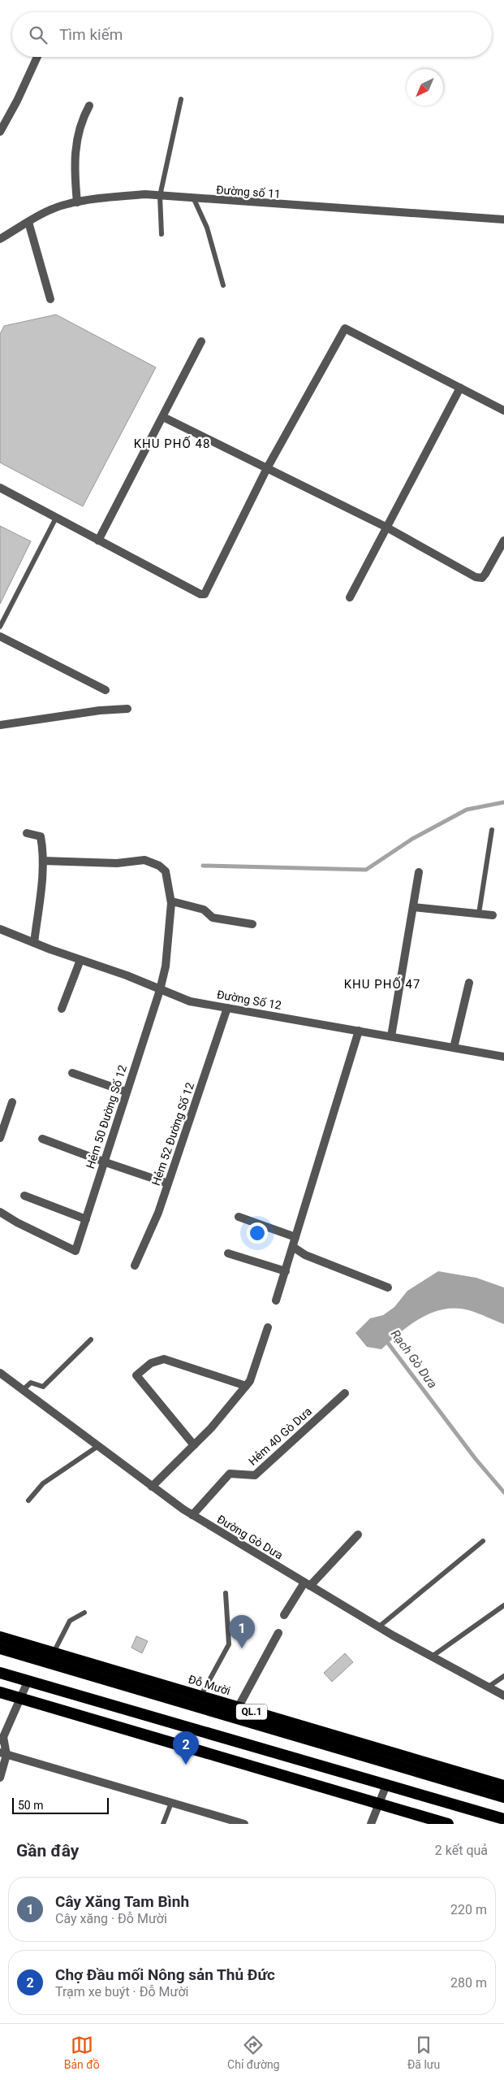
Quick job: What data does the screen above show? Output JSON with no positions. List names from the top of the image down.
{
  "streets": {
    "highway": ["Đỗ Mười", "QL.1"],
    "street": [
      "Đường số 11",
      "Đường Số 12",
      "Hẻm 50 Đường Số 12",
      "Hẻm 52 Đường Số 12",
      "Hẻm 40 Gò Dưa",
      "Đường Gò Dưa"
    ]
  },
  "crossings": [
    ["Đường Số 12", "Hẻm 50 Đường Số 12"],
    ["Đường Số 12", "Hẻm 52 Đường Số 12"],
    ["Hẻm 40 Gò Dưa", "Đường Gò Dưa"]
  ],
  "districts": ["KHU PHỐ 48", "KHU PHỐ 47"],
  "water": ["Rạch Gò Dưa"],
  "scale_bar": "50 m",
  "north": "bottom left",
  "page": {
    "search": "Tìm kiếm",
    "pins": ["1", "2"],
    "scale": "50 m",
    "heading": ["Gần đây", "2 kết quả"],
    "list": [
      {
        "mark": "1",
        "name": "Cây Xăng Tam Bình",
        "note": "Cây xăng · Đỗ Mười",
        "value": "220 m"
      },
      {
        "mark": "2",
        "name": "Chợ Đầu mối Nông sản Thủ Đức",
        "note": "Trạm xe buýt · Đỗ Mười",
        "value": "280 m"
      }
    ],
    "nav": ["Bản đồ", "Chỉ đường", "Đã lưu"]
  }
}
